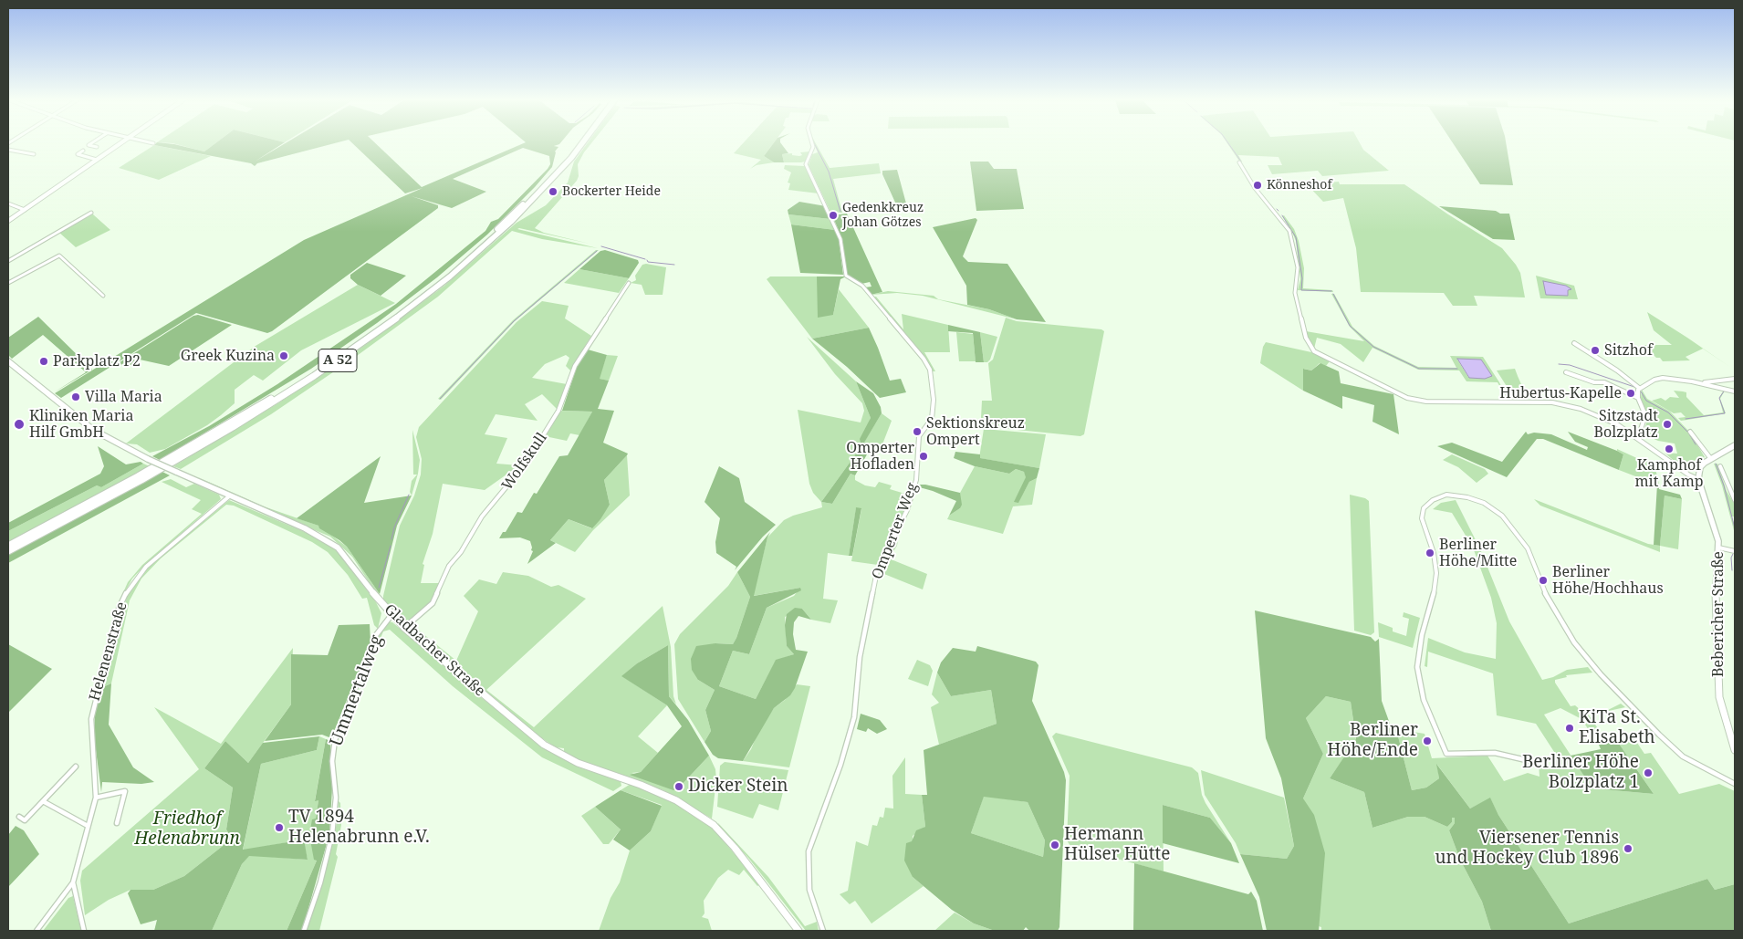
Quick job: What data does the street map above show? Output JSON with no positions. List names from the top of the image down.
{
  "streets": {
    "highway": ["A 52"],
    "main road": ["Bebericher Straße", "Gladbacher Straße"],
    "street": [
      "Wolfskull",
      "Omperter Weg",
      "Helenenstraße",
      "Ummertalweg"
    ]
  },
  "crossings": [
    ["Wolfskull", "Gladbacher Straße"],
    ["Gladbacher Straße", "Helenenstraße"],
    ["Gladbacher Straße", "Ummertalweg"]
  ],
  "parks": ["Friedhof Helenabrunn"],
  "places": [
    "Könneshof",
    "Bockerter Heide",
    "Gedenkkreuz Johan Götzes",
    "Sitzhof",
    "Greek Kuzina",
    "Parkplatz P2",
    "Hubertus-Kapelle",
    "Villa Maria",
    "Kliniken Maria Hilf GmbH",
    "Sitzstadt Bolzplatz",
    "Sektionskreuz Ompert",
    "Kamphof mit Kamp",
    "Omperter Hofladen",
    "Berliner Höhe/Mitte",
    "Berliner Höhe/Hochhaus",
    "KiTa St. Elisabeth",
    "Berliner Höhe/Ende",
    "Berliner Höhe Bolzplatz 1",
    "Dicker Stein",
    "TV 1894 Helenabrunn e.V.",
    "Hermann Hülser Hütte",
    "Viersener Tennis und Hockey Club 1896"
  ]
}
